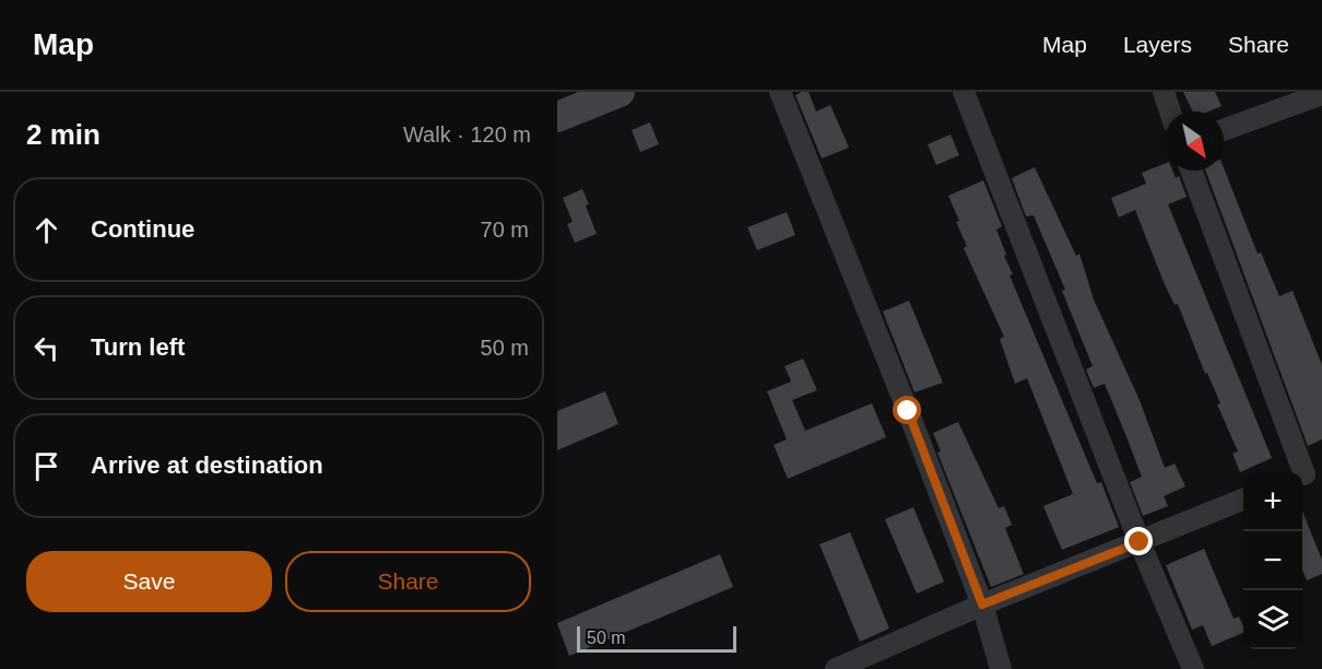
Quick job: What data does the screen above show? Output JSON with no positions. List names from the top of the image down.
{
  "scale_bar": "50 m",
  "north": "bottom right",
  "page": {
    "header": "Map",
    "nav": ["Map", "Layers", "Share"],
    "heading": ["2 min", "Walk · 120 m"],
    "list": [
      ["Continue", "70 m"],
      ["Turn left", "50 m"],
      "Arrive at destination"
    ],
    "map_buttons": ["+", "−"],
    "buttons": ["Save", "Share"],
    "scale": "50 m"
  }
}
